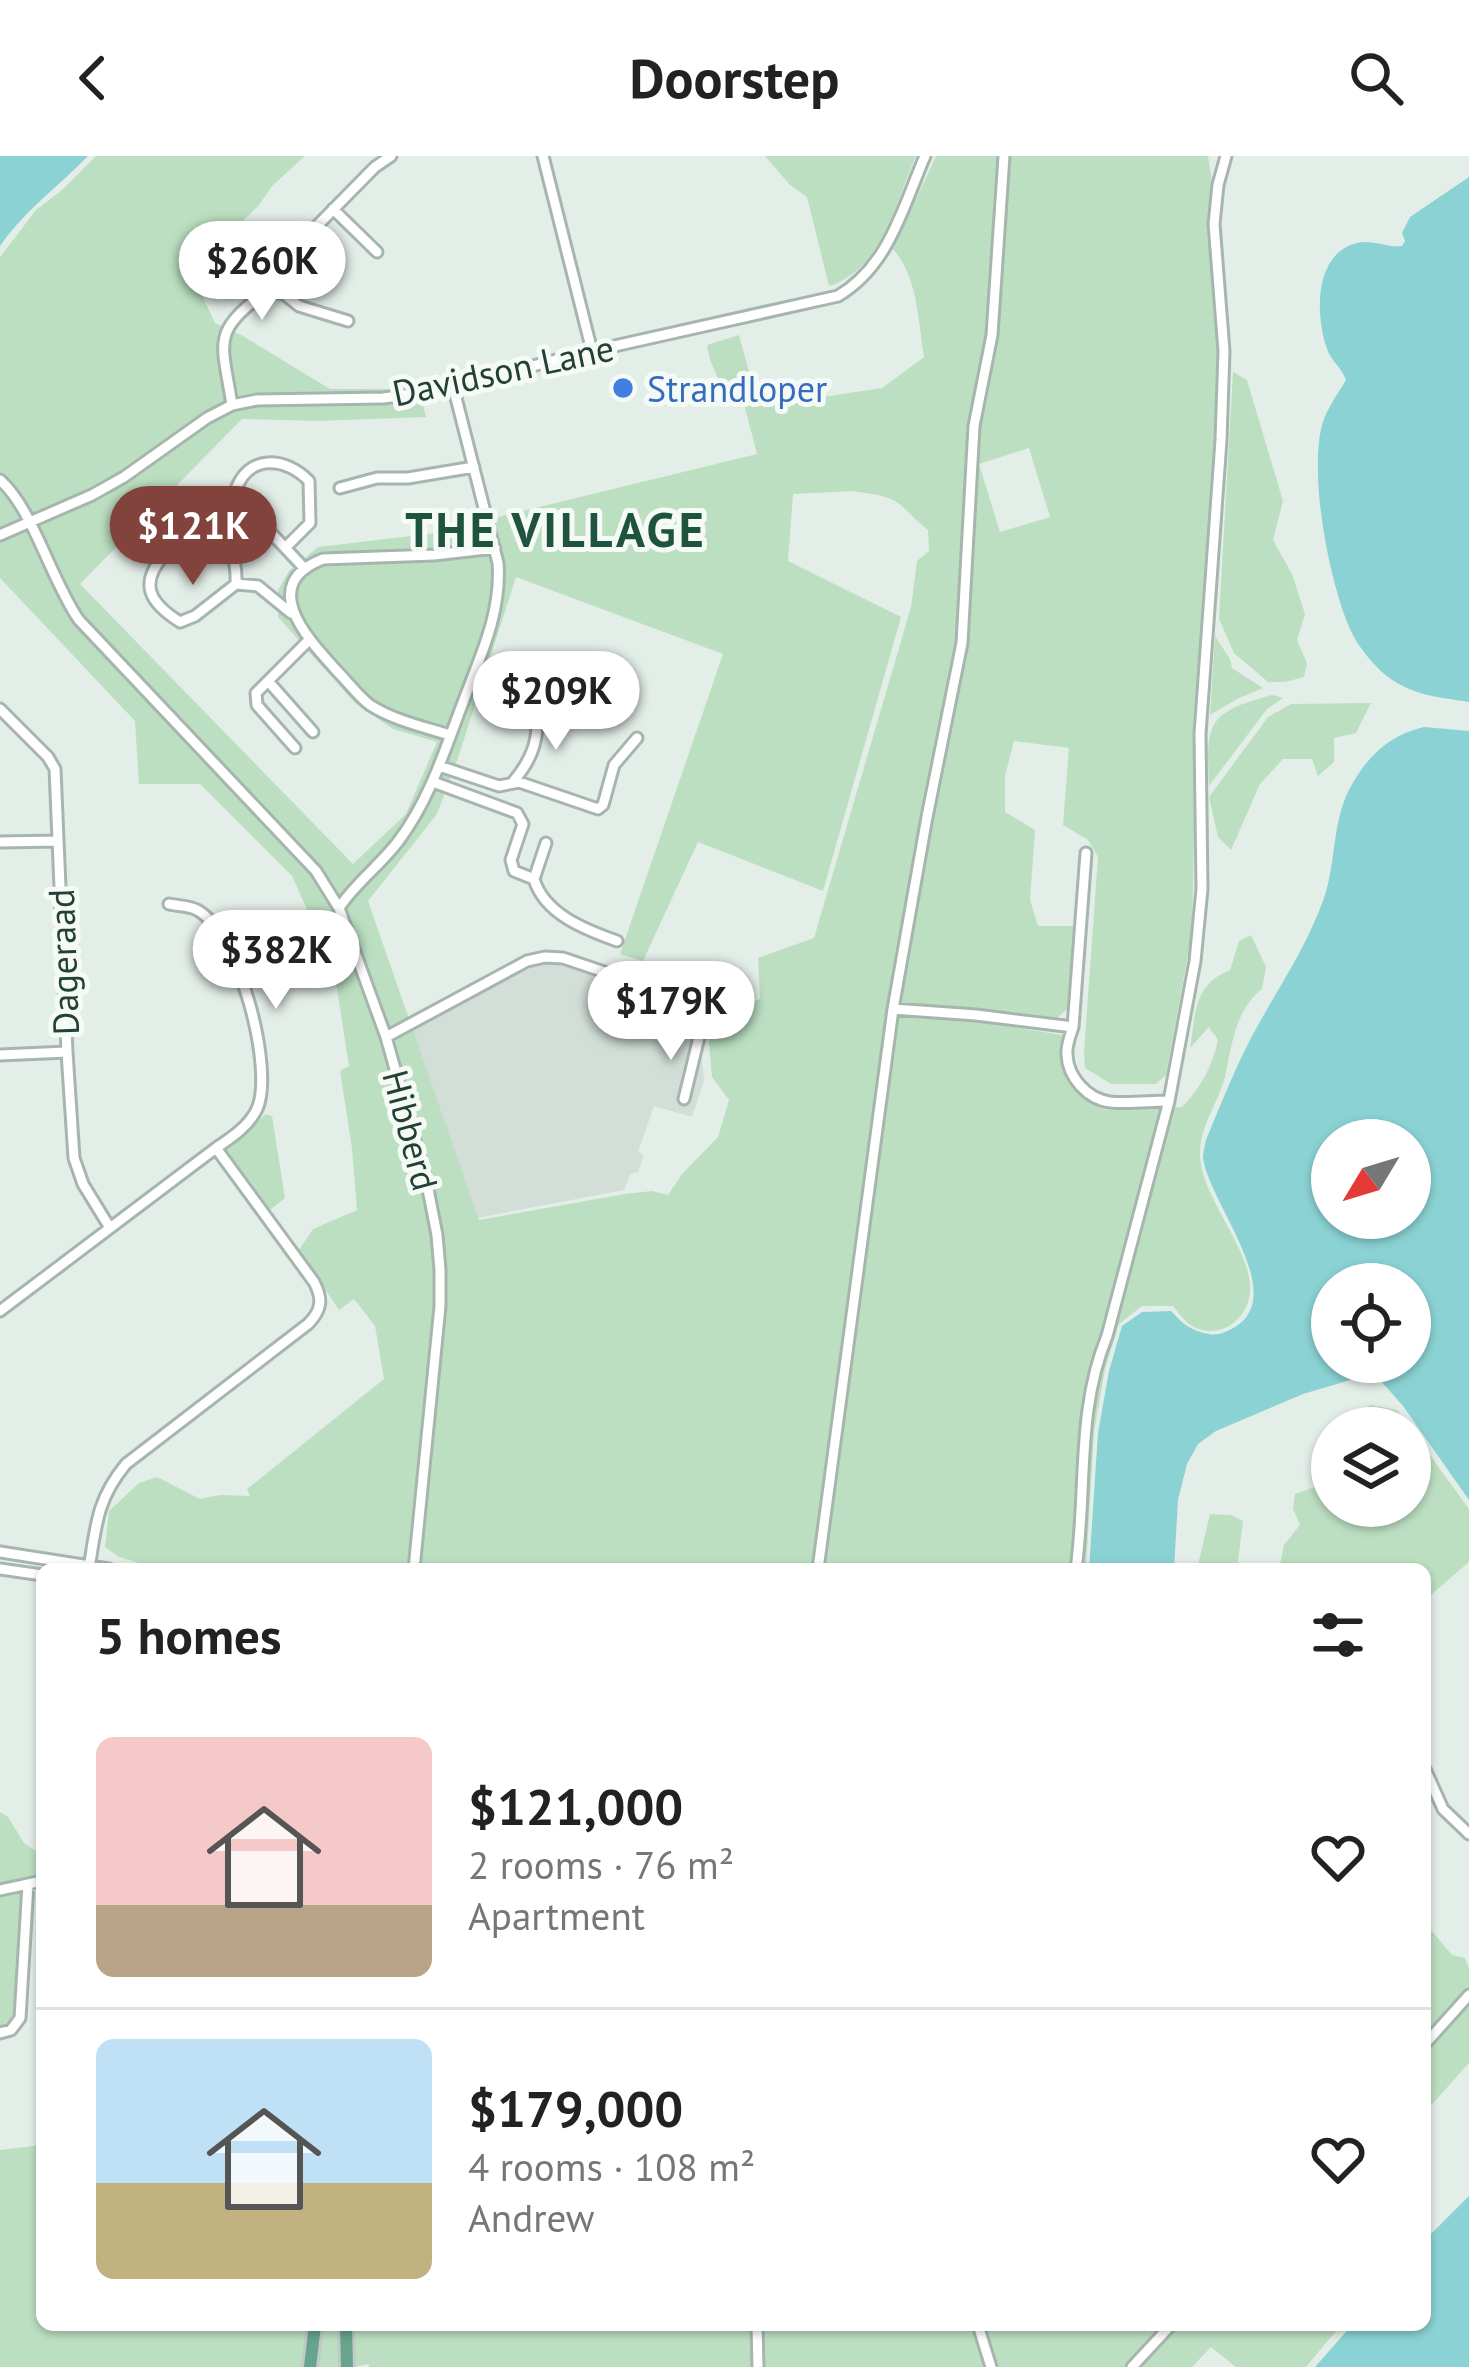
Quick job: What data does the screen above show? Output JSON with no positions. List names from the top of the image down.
{
  "streets": {
    "street": ["Davidson Lane", "Dageraad", "Hibberd"]
  },
  "crossings": [
    ["Davidson Lane", "Hibberd"]
  ],
  "districts": ["THE VILLAGE"],
  "places": ["Strandloper"],
  "north": "bottom left",
  "page": {
    "header": "Doorstep",
    "price": [
      "$260K",
      "$121K",
      "$209K",
      "$382K",
      "$179K"
    ],
    "heading": "5 homes",
    "list": [
      {
        "name": "$121,000",
        "note": "2 rooms · 76 m² · Apartment"
      },
      {
        "name": "$179,000",
        "note": "4 rooms · 108 m² · Andrew"
      }
    ]
  }
}
